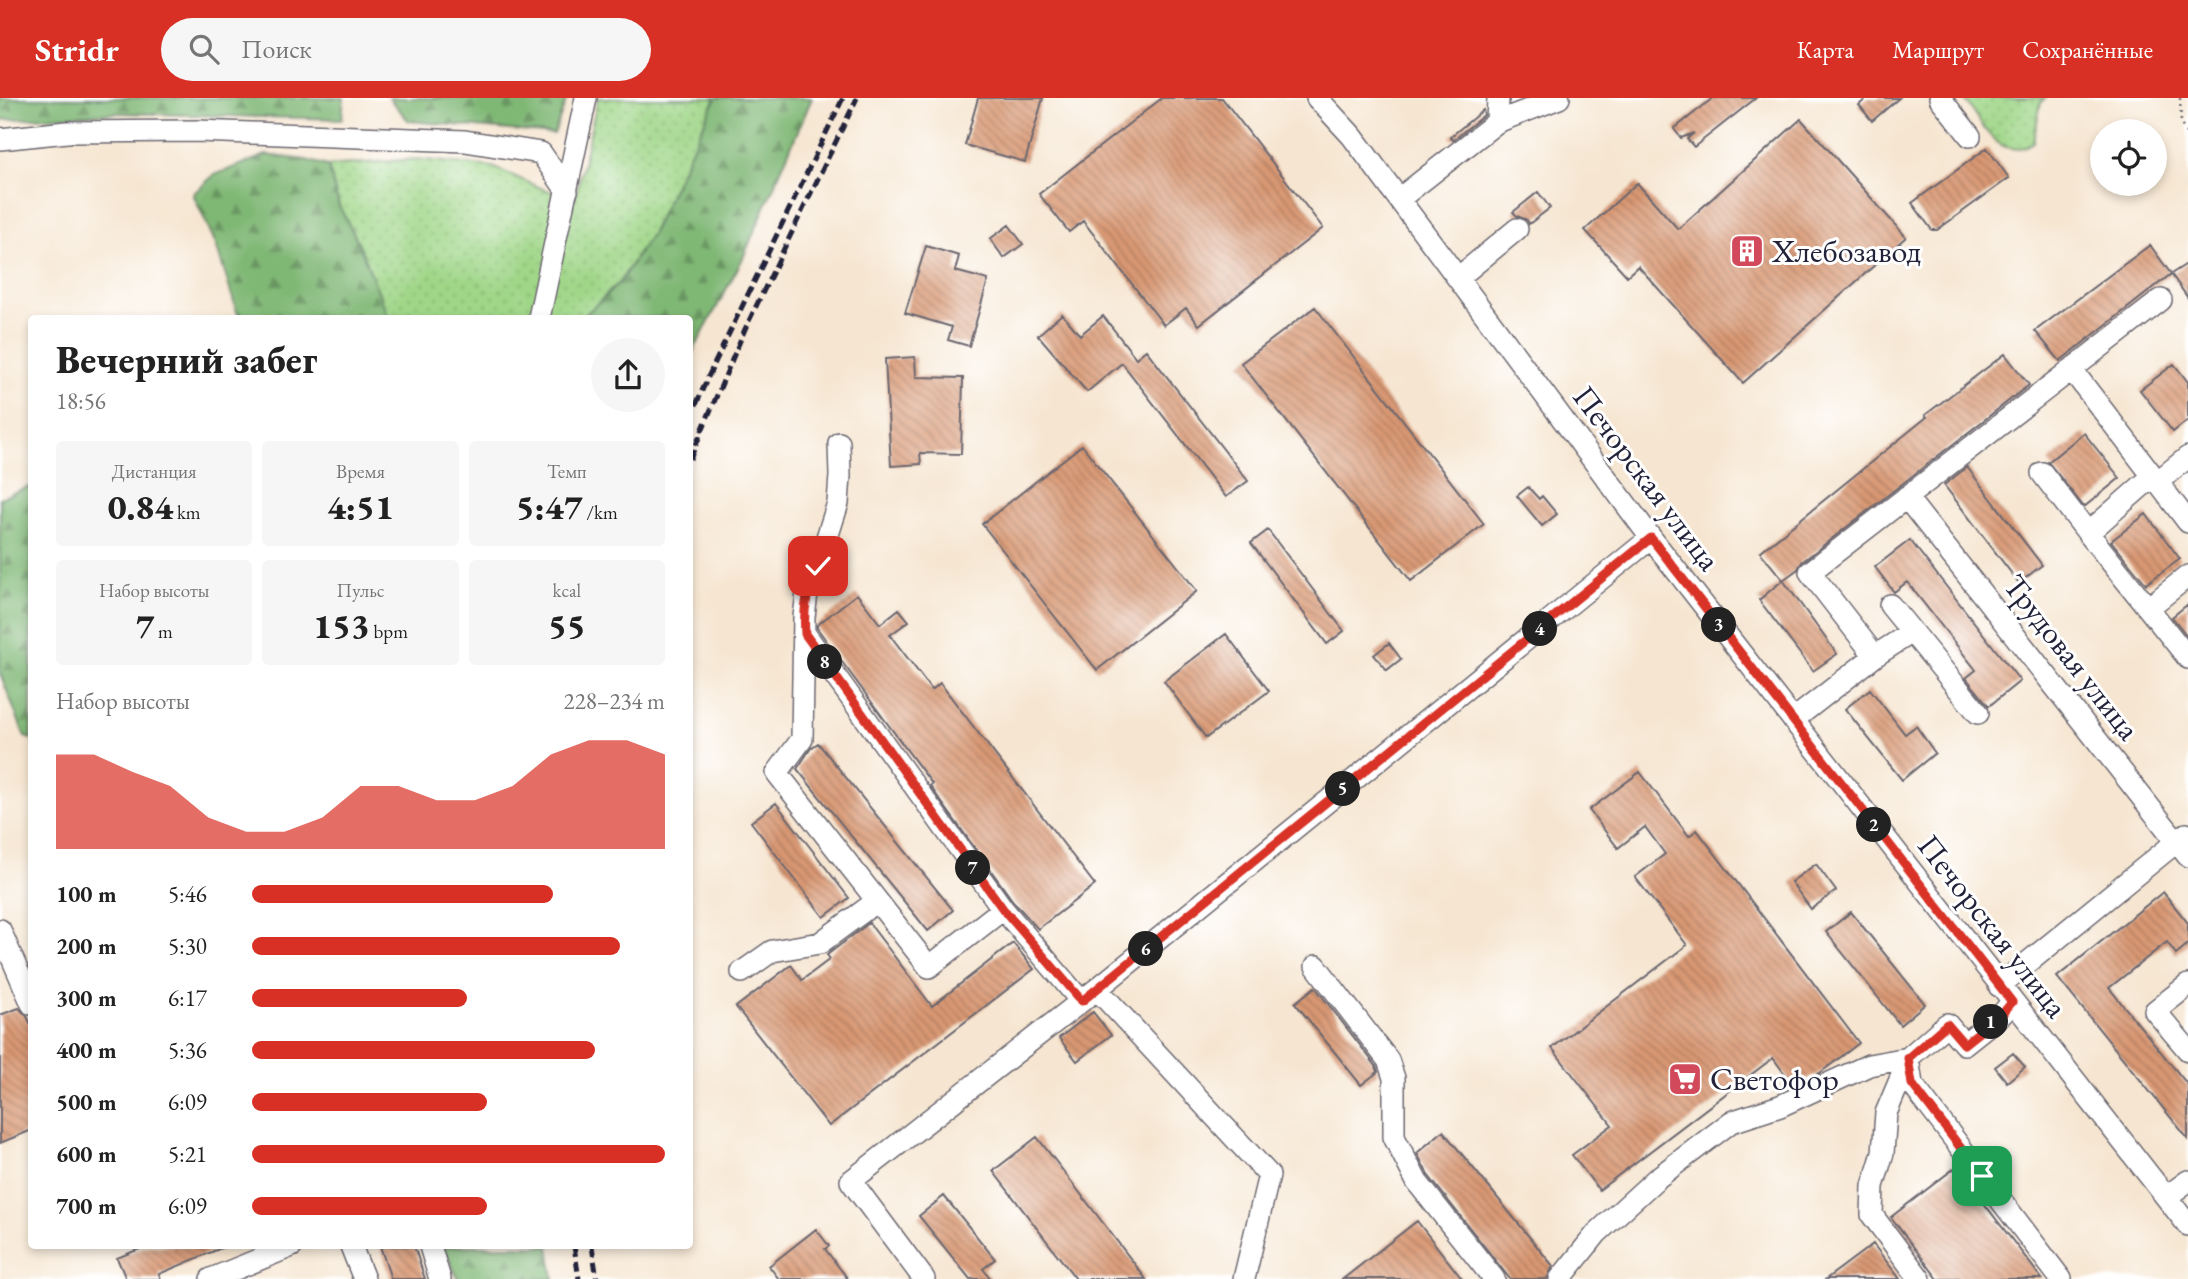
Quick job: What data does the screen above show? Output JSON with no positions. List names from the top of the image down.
{
  "streets": {
    "street": ["Печорская улица", "Трудовая улица"]
  },
  "places": {
    "building": ["Хлебозавод"],
    "supermarket": ["Светофор"]
  },
  "page": {
    "header": "Stridr",
    "search": "Поиск",
    "nav": ["Карта", "Маршрут", "Сохранённые"],
    "heading": ["Вечерний забег", "18:56"],
    "stats": [
      ["Дистанция", "0.84 km"],
      ["Время", "4:51"],
      ["Темп", "5:47 /km"],
      ["Набор высоты", "7 m"],
      ["Пульс", "153 bpm"],
      ["kcal", "55"]
    ],
    "pins": [
      "3",
      "4",
      "8",
      "5",
      "2",
      "7",
      "6",
      "1"
    ],
    "chart": ["Набор высоты", "228–234 m"],
    "list": [
      {
        "name": "100 m",
        "note": "5:46"
      },
      {
        "name": "200 m",
        "note": "5:30"
      },
      {
        "name": "300 m",
        "note": "6:17"
      },
      {
        "name": "400 m",
        "note": "5:36"
      },
      {
        "name": "500 m",
        "note": "6:09"
      },
      {
        "name": "600 m",
        "note": "5:21"
      },
      {
        "name": "700 m",
        "note": "6:09"
      }
    ]
  }
}
